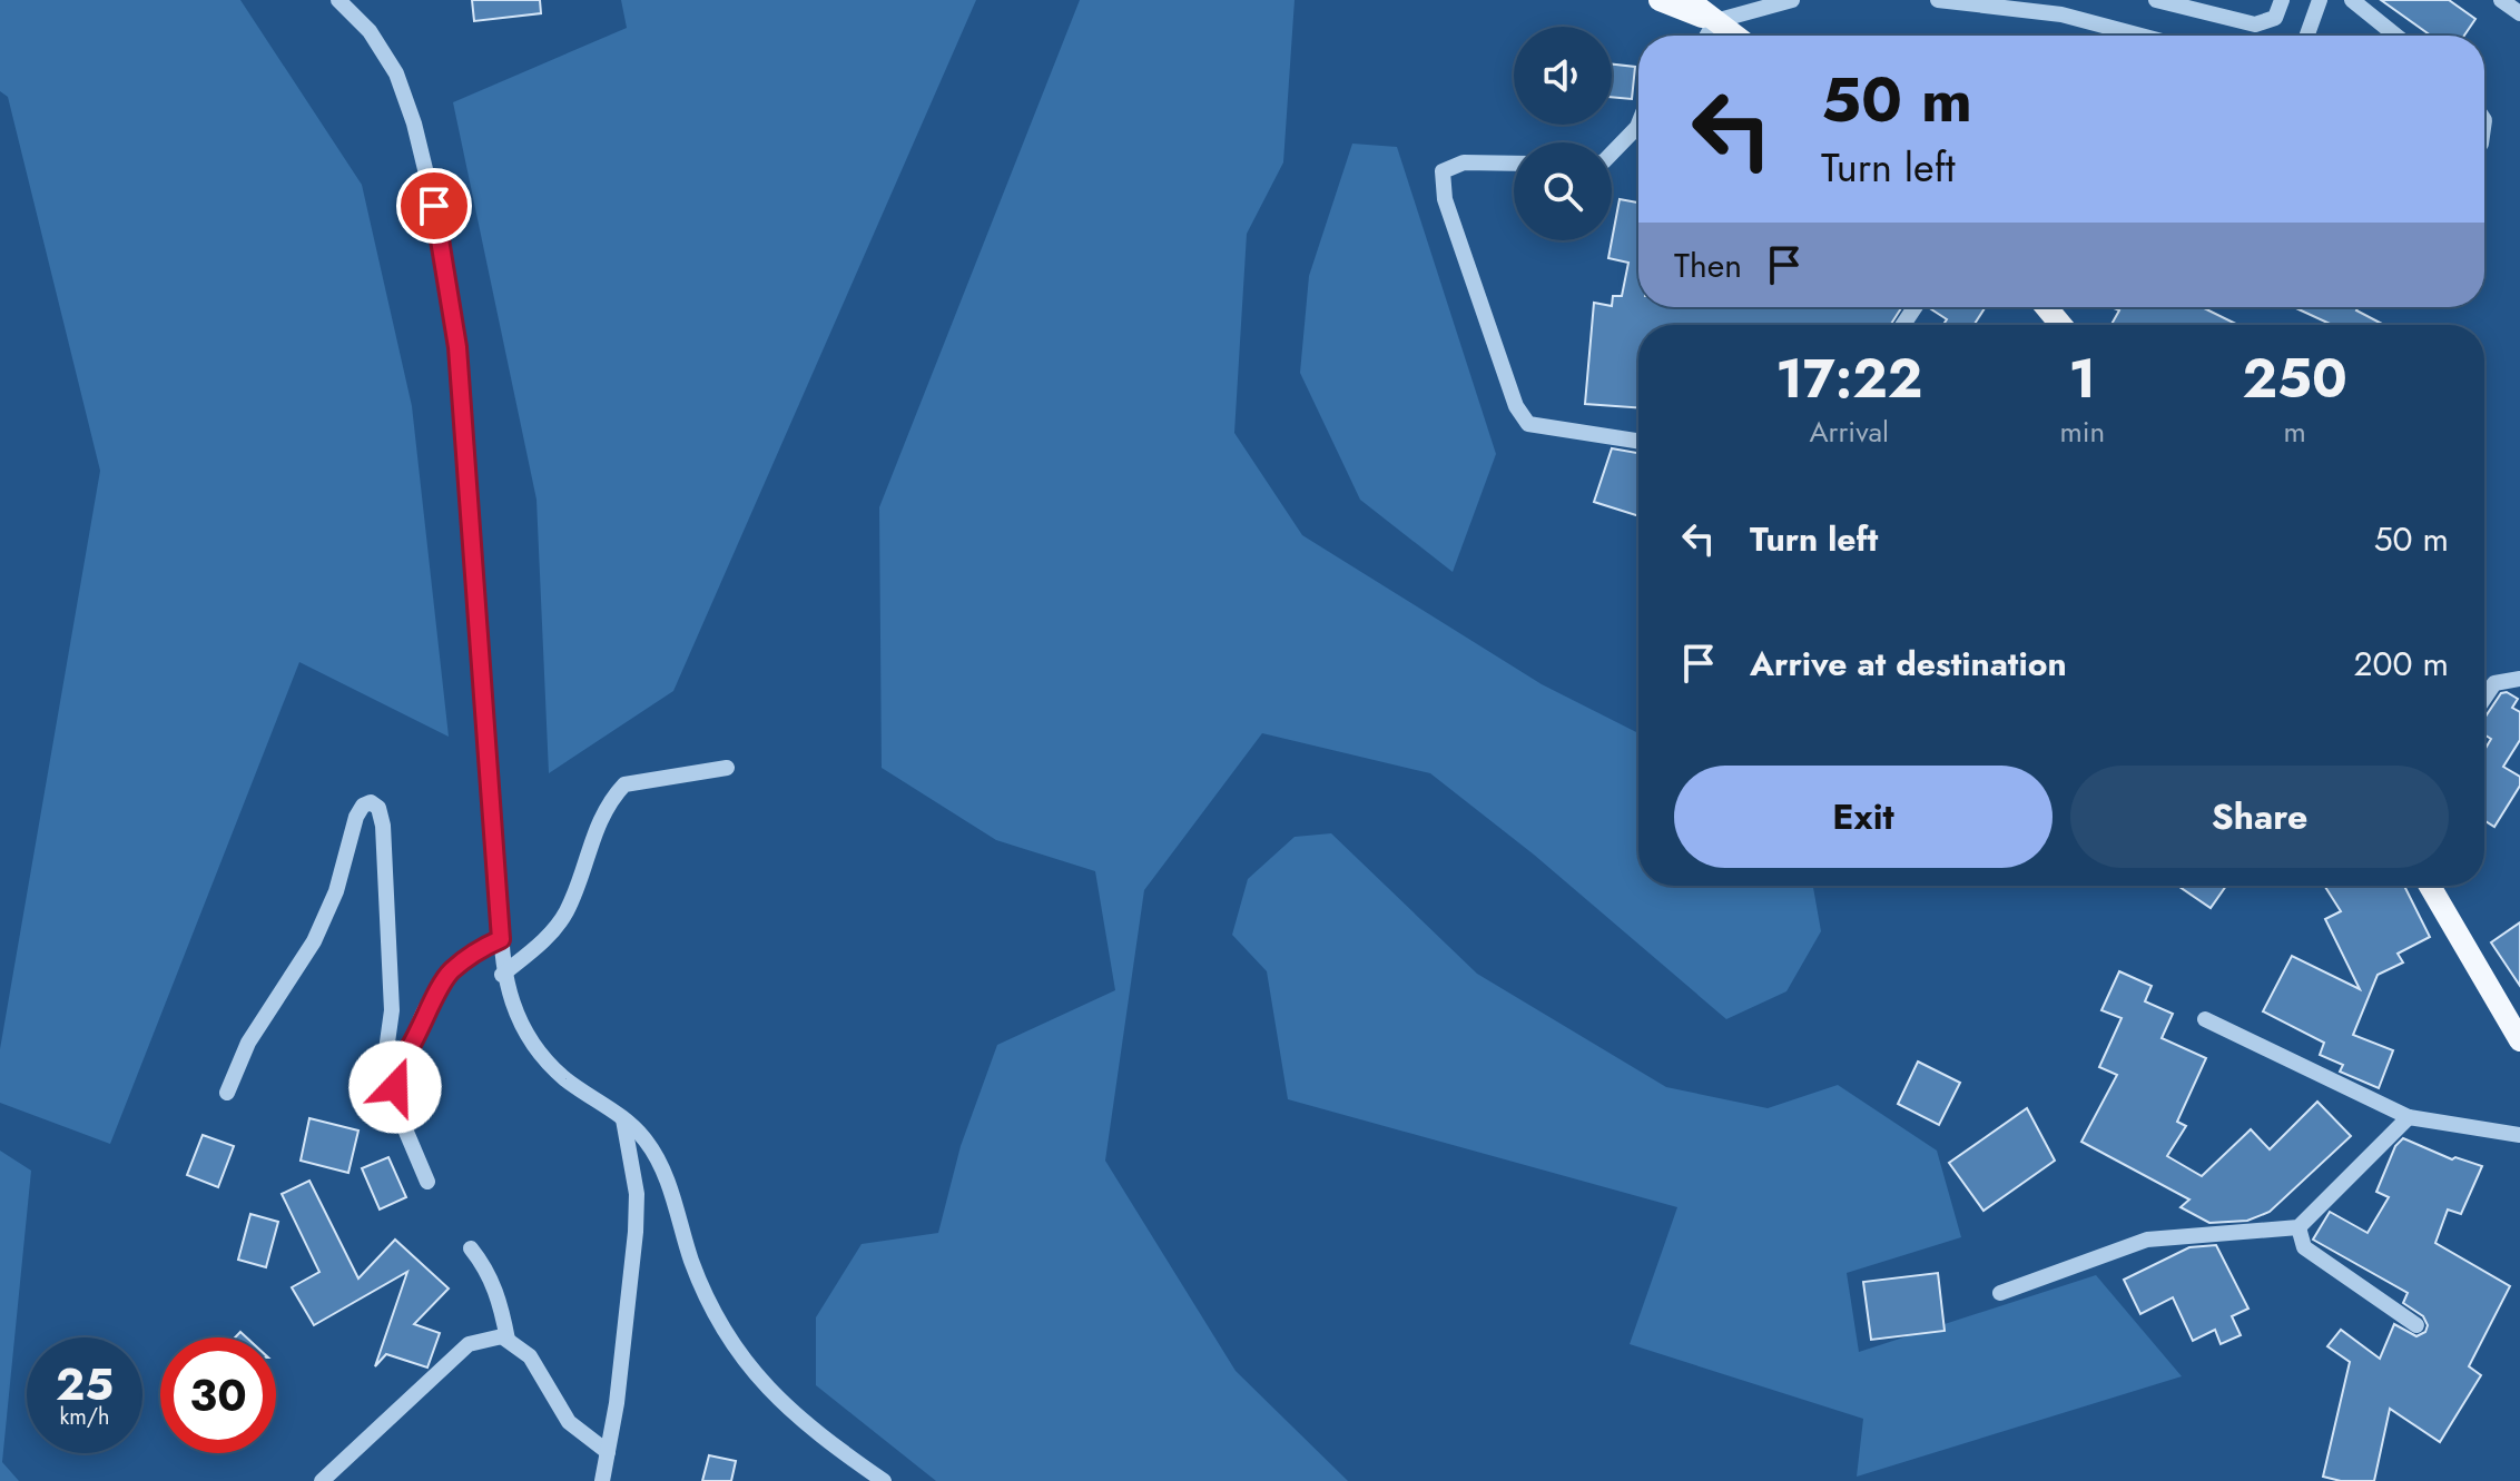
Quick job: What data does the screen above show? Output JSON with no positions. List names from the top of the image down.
{
  "page": {
    "turn": ["50 m", "Turn left"],
    "then": "Then",
    "eta": [
      "17:22",
      "Arrival",
      "1",
      "min",
      "250",
      "m"
    ],
    "list": [
      {
        "name": "Turn left",
        "value": "50 m"
      },
      {
        "name": "Arrive at destination",
        "value": "200 m"
      }
    ],
    "buttons": ["Exit", "Share"],
    "speed": "25 km/h",
    "limit": "30"
  }
}
